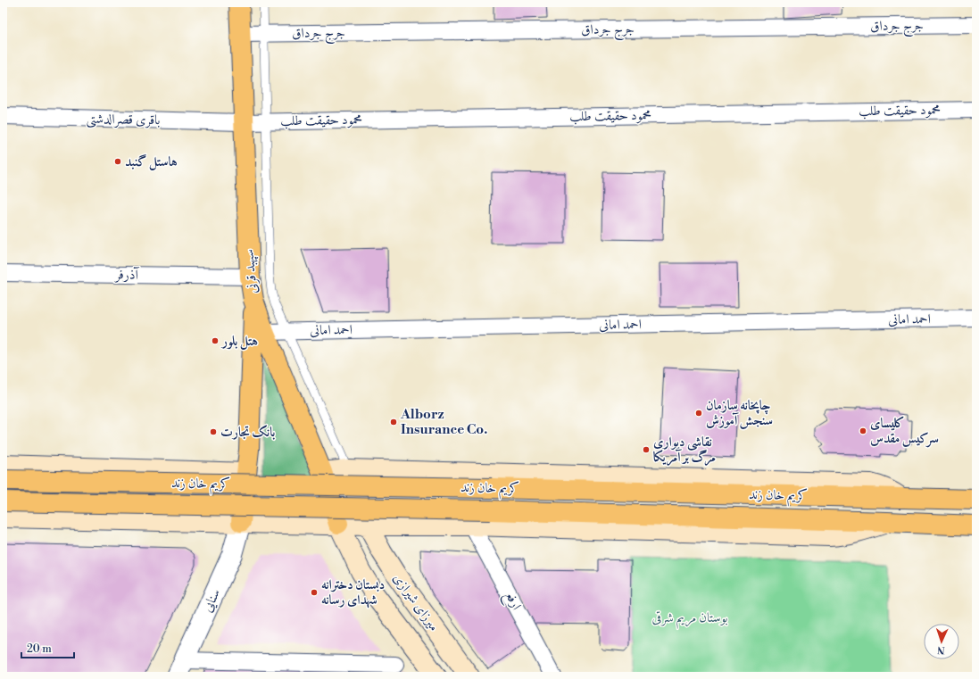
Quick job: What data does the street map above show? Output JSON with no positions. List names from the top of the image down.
{
  "streets": {
    "main road": ["سپهبد قرنی", "کریم خان زند", "میرزای شیرازی"],
    "street": [
      "جرج جرداق",
      "محمود حقیقت طلب",
      "باقری قصرالدشتی",
      "آذرفر",
      "احمد امانی",
      "سنایی",
      "ارفع"
    ]
  },
  "crossings": [
    ["جرج جرداق", "سپهبد قرنی"],
    ["محمود حقیقت طلب", "باقری قصرالدشتی"],
    ["محمود حقیقت طلب", "سپهبد قرنی"],
    ["باقری قصرالدشتی", "سپهبد قرنی"],
    ["سپهبد قرنی", "آذرفر"],
    ["سپهبد قرنی", "احمد امانی"],
    ["سپهبد قرنی", "کریم خان زند"],
    ["سپهبد قرنی", "میرزای شیرازی"],
    ["کریم خان زند", "سنایی"],
    ["کریم خان زند", "ارفع"],
    ["کریم خان زند", "میرزای شیرازی"]
  ],
  "parks": ["بوستان مریم شرقی"],
  "places": [
    "هاستل گنبد",
    "هتل بلور",
    "چاپخانه سازمان سنجش آموزش",
    "Alborz Insurance Co.",
    "کلیسای سرکیس مقدس",
    "بانک تجارت",
    "نقاشی دیواری مرگ بر آمریکا",
    "دبستان دخترانه شهدای رسانه"
  ],
  "scale_bar": "20 m",
  "north": "bottom"
}
